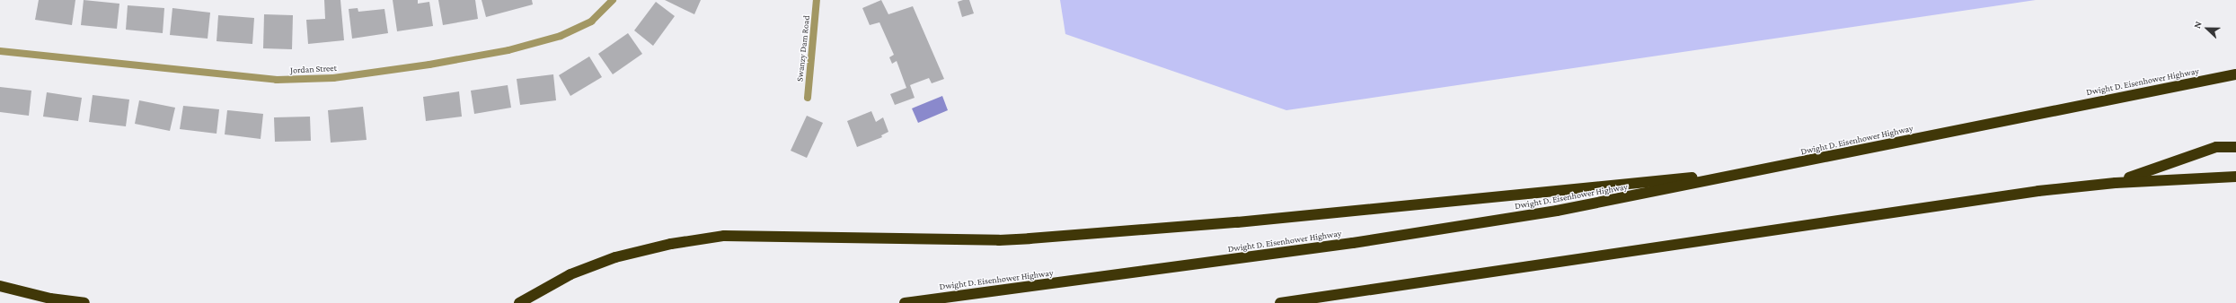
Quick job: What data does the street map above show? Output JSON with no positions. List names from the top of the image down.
{
  "streets": {
    "highway": ["Dwight D. Eisenhower Highway"],
    "street": ["Swanzy Dam Road", "Jordan Street"]
  },
  "north": "left"
}
